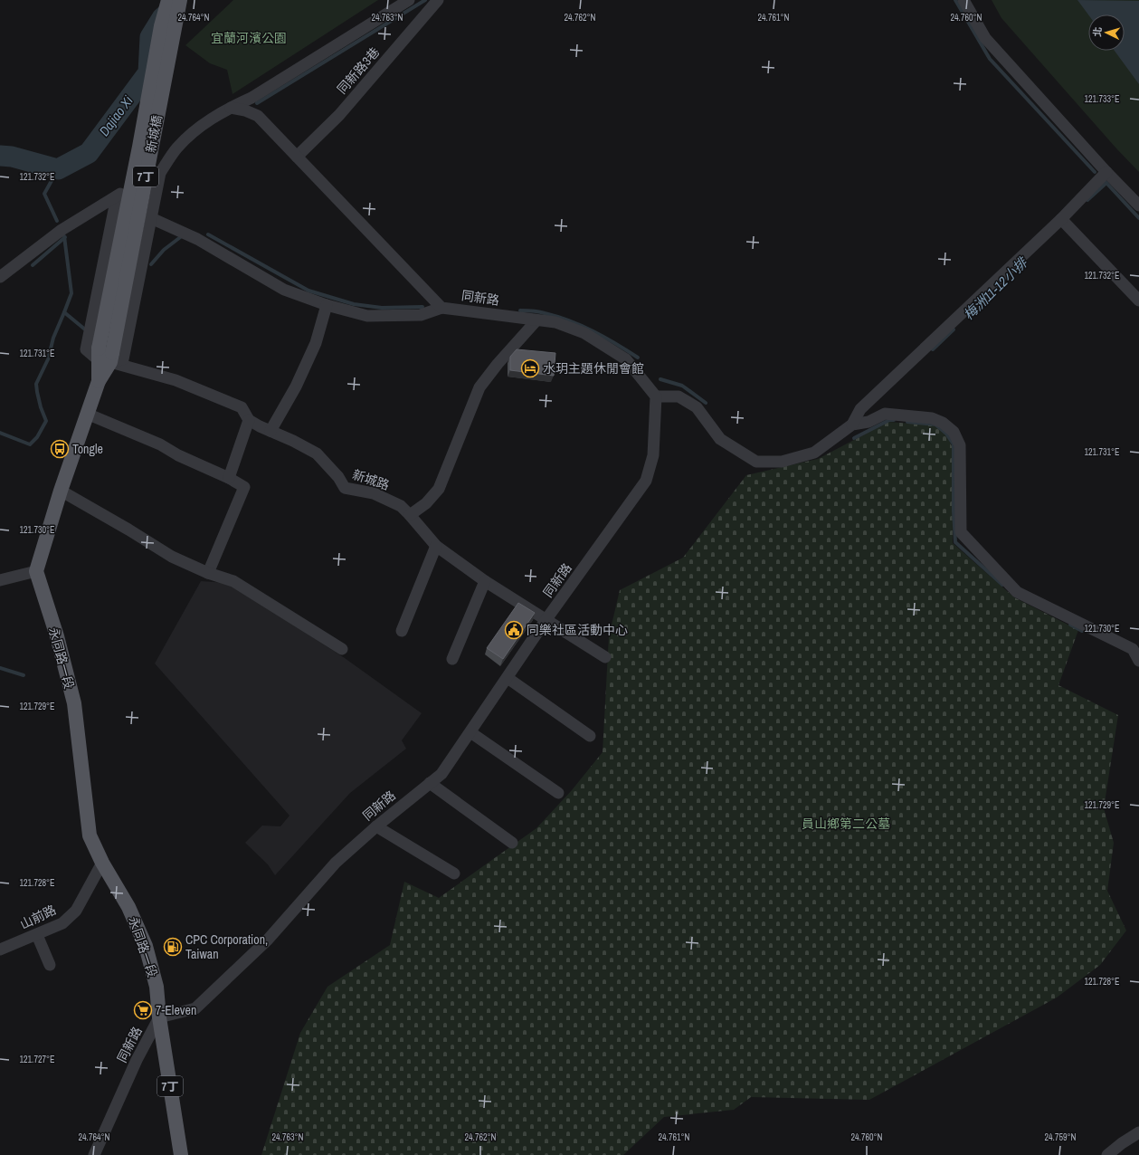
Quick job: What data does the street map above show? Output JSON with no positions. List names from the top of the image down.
{
  "streets": {
    "main road": ["新城橋", "7丁", "永同路一段"],
    "street": [
      "同新路3巷",
      "同新路",
      "新城路",
      "山前路"
    ]
  },
  "crossings": [
    ["新城橋", "7丁"],
    ["新城橋", "新城路"],
    ["7丁", "同新路"],
    ["7丁", "新城路"],
    ["7丁", "永同路一段"],
    ["同新路", "新城路"],
    ["同新路", "永同路一段"],
    ["永同路一段", "山前路"]
  ],
  "water": ["Dajiao Xi", "梅洲11-12小排"],
  "parks": ["宜蘭河濱公園", "員山鄉第二公墓"],
  "places": {
    "hotel": ["水玥主題休閒會館"],
    "bus stop": ["Tongle"],
    "public building": ["同樂社區活動中心"],
    "fuel station": ["CPC Corporation, Taiwan"],
    "supermarket": ["7-Eleven"]
  },
  "north": "left",
  "coordinates": [
    "24.764°N",
    "24.763°N",
    "24.762°N",
    "24.761°N",
    "24.760°N",
    "121.733°E",
    "121.732°E",
    "121.731°E",
    "121.730°E",
    "121.729°E",
    "121.728°E",
    "121.727°E",
    "24.759°N"
  ]
}
